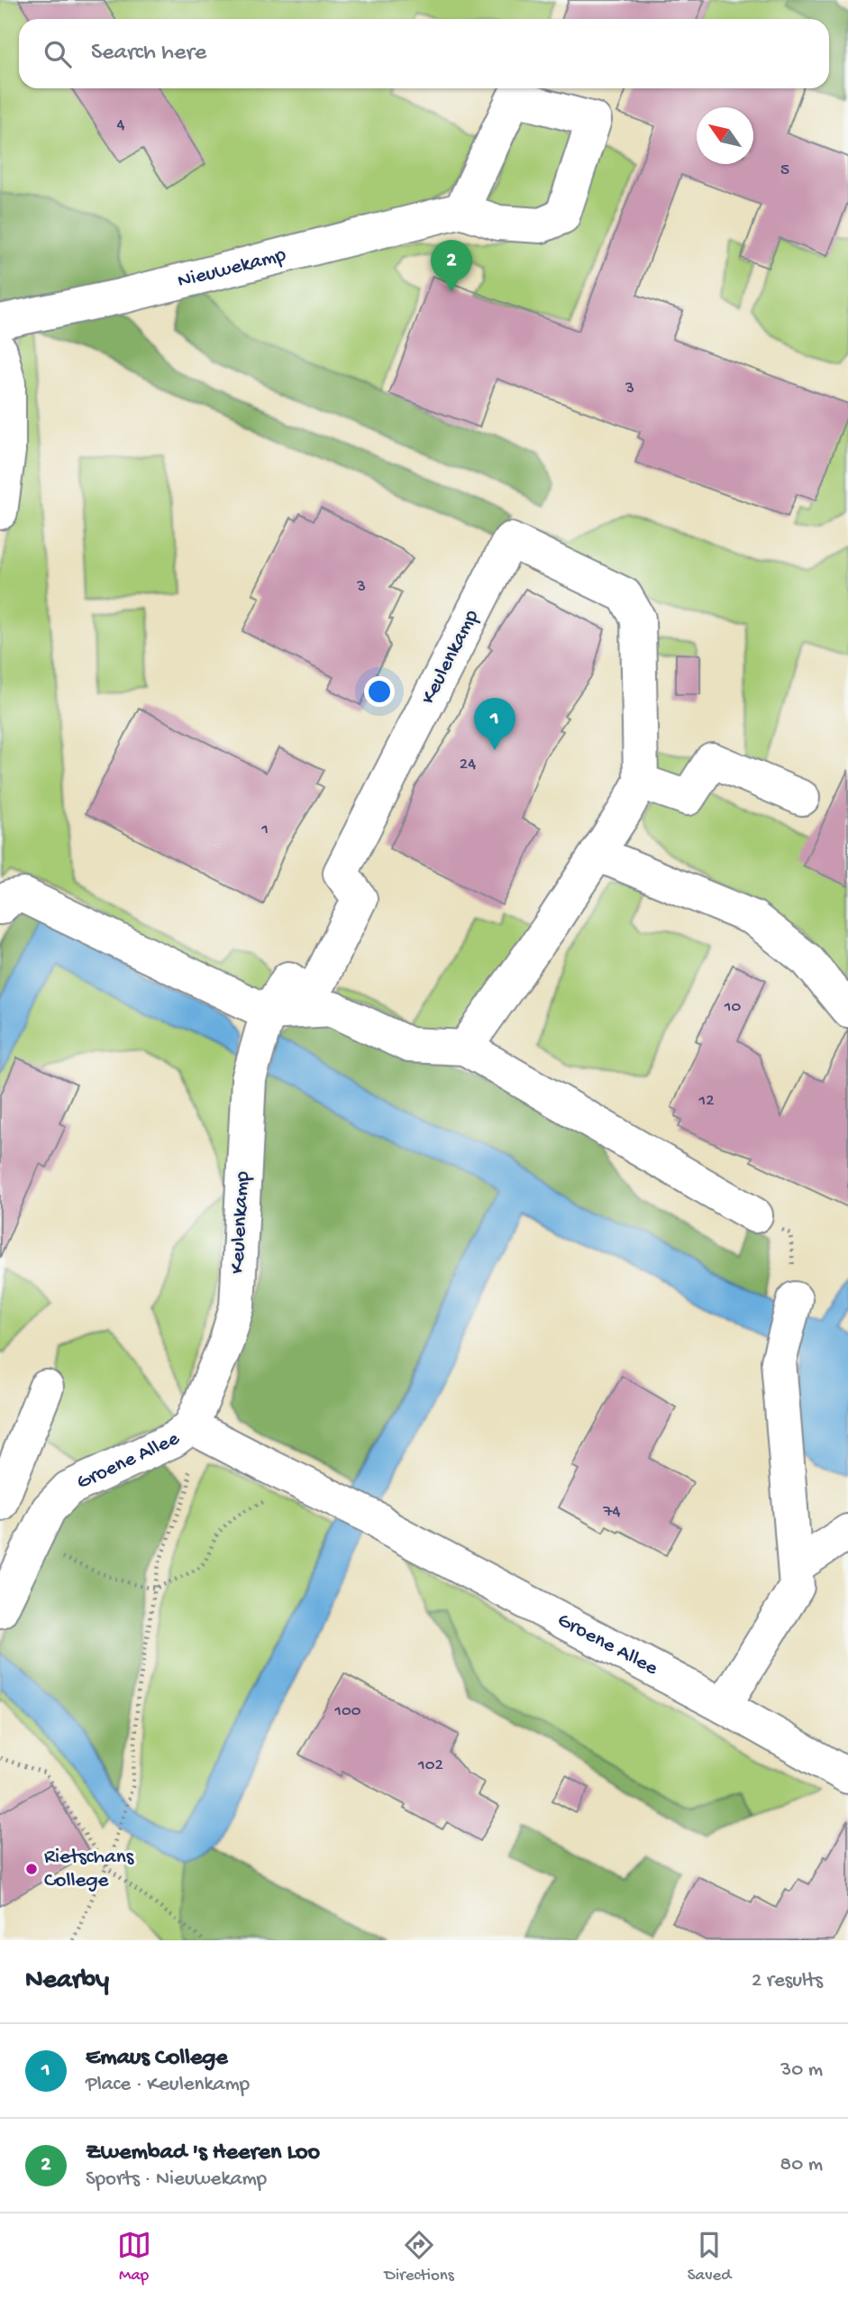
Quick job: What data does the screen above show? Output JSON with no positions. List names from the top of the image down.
{
  "streets": {
    "street": ["Nieuwekamp", "Keulenkamp", "Groene Allee"]
  },
  "crossings": [
    ["Keulenkamp", "Groene Allee"]
  ],
  "places": ["Rietschans College"],
  "house_numbers": [
    "4",
    "5",
    "3",
    "3",
    "24",
    "1",
    "10",
    "12",
    "74",
    "100",
    "102"
  ],
  "north": "top left",
  "page": {
    "search": "Search here",
    "pins": ["2", "1"],
    "heading": ["Nearby", "2 results"],
    "list": [
      {
        "mark": "1",
        "name": "Emaus College",
        "note": "Place · Keulenkamp",
        "value": "30 m"
      },
      {
        "mark": "2",
        "name": "Zwembad 's Heeren Loo",
        "note": "Sports · Nieuwekamp",
        "value": "80 m"
      }
    ],
    "nav": ["Map", "Directions", "Saved"]
  }
}
